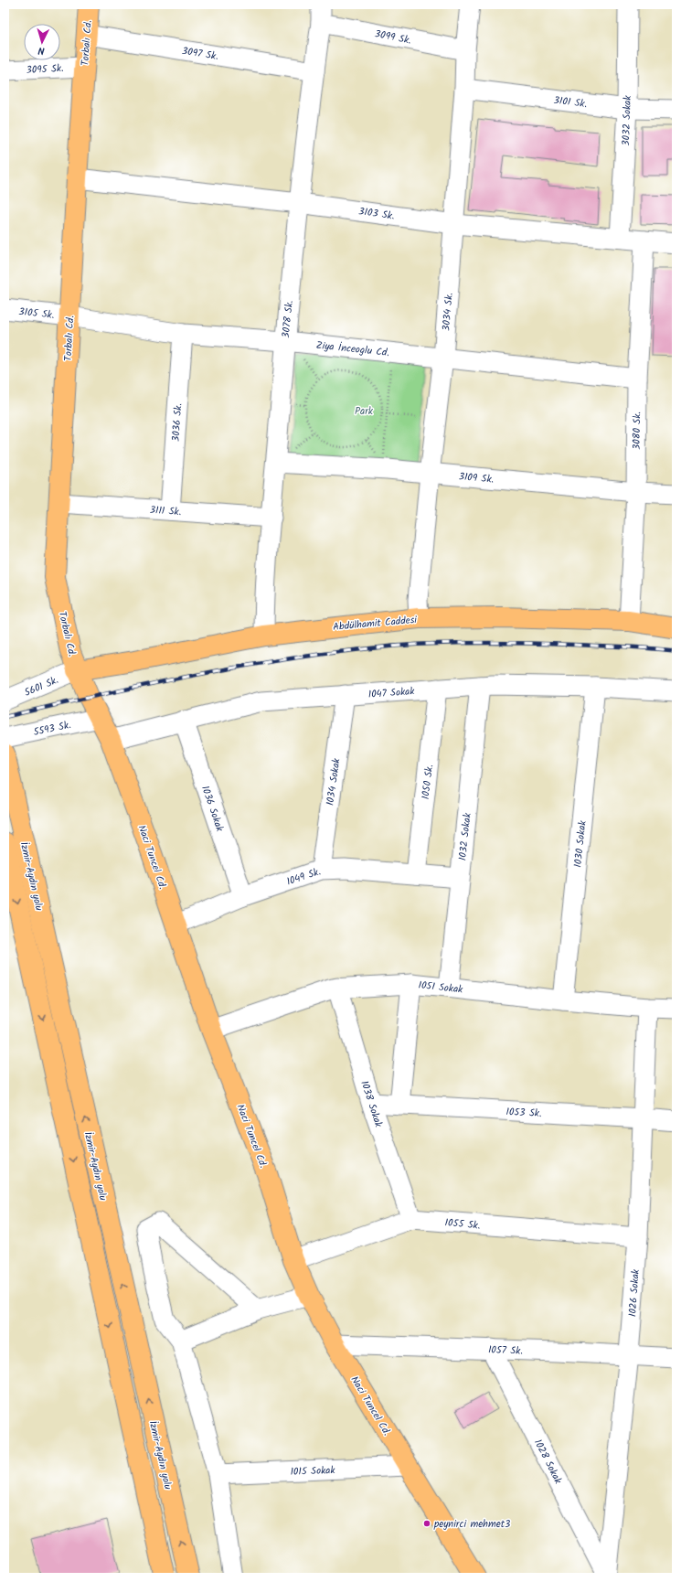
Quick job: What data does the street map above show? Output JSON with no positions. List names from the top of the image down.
{
  "streets": {
    "main road": [
      "Torbalı Cd.",
      "Abdülhamit Caddesi",
      "Naci Tuncel Cd.",
      "İzmir-Aydın yolu"
    ],
    "street": [
      "3099 Sk.",
      "3097 Sk.",
      "3095 Sk.",
      "3101 Sk.",
      "3032 Sokak",
      "3103 Sk.",
      "3034 Sk.",
      "3105 Sk.",
      "3078 Sk.",
      "Ziya İnceoglu Cd.",
      "3036 Sk.",
      "3080 Sk.",
      "3109 Sk.",
      "3111 Sk.",
      "5601 Sk.",
      "1047 Sokak",
      "5593 Sk.",
      "1034 Sokak",
      "1050 Sk.",
      "1036 Sokak",
      "1032 Sokak",
      "1030 Sokak",
      "1049 Sk.",
      "1051 Sokak",
      "1038 Sokak",
      "1053 Sk.",
      "1055 Sk.",
      "1026 Sokak",
      "1057 Sk.",
      "1028 Sokak",
      "1015 Sokak"
    ]
  },
  "crossings": [
    ["3099 Sk.", "3034 Sk."],
    ["3099 Sk.", "3078 Sk."],
    ["Torbalı Cd.", "3097 Sk."],
    ["Torbalı Cd.", "3095 Sk."],
    ["Torbalı Cd.", "3103 Sk."],
    ["Torbalı Cd.", "3105 Sk."],
    ["Torbalı Cd.", "Ziya İnceoglu Cd."],
    ["Torbalı Cd.", "3111 Sk."],
    ["Torbalı Cd.", "Abdülhamit Caddesi"],
    ["Torbalı Cd.", "5601 Sk."],
    ["Torbalı Cd.", "Naci Tuncel Cd."],
    ["3097 Sk.", "3078 Sk."],
    ["3101 Sk.", "3032 Sokak"],
    ["3101 Sk.", "3034 Sk."],
    ["3032 Sokak", "3103 Sk."],
    ["3103 Sk.", "3034 Sk."],
    ["3103 Sk.", "3078 Sk."],
    ["3103 Sk.", "3080 Sk."],
    ["3034 Sk.", "Ziya İnceoglu Cd."],
    ["3034 Sk.", "3109 Sk."],
    ["3034 Sk.", "Abdülhamit Caddesi"],
    ["3105 Sk.", "Ziya İnceoglu Cd."],
    ["3078 Sk.", "Ziya İnceoglu Cd."],
    ["3078 Sk.", "3109 Sk."],
    ["3078 Sk.", "3111 Sk."],
    ["3078 Sk.", "Abdülhamit Caddesi"],
    ["Ziya İnceoglu Cd.", "3036 Sk."],
    ["Ziya İnceoglu Cd.", "3080 Sk."],
    ["3036 Sk.", "3111 Sk."],
    ["3080 Sk.", "3109 Sk."],
    ["3080 Sk.", "Abdülhamit Caddesi"],
    ["Abdülhamit Caddesi", "5601 Sk."],
    ["Abdülhamit Caddesi", "Naci Tuncel Cd."],
    ["5601 Sk.", "Naci Tuncel Cd."],
    ["1047 Sokak", "1034 Sokak"],
    ["1047 Sokak", "1050 Sk."],
    ["1047 Sokak", "1036 Sokak"],
    ["1047 Sokak", "1032 Sokak"],
    ["1047 Sokak", "1030 Sokak"],
    ["1047 Sokak", "Naci Tuncel Cd."],
    ["5593 Sk.", "Naci Tuncel Cd."],
    ["1034 Sokak", "1049 Sk."],
    ["1050 Sk.", "1049 Sk."],
    ["1036 Sokak", "1049 Sk."],
    ["1032 Sokak", "1049 Sk."],
    ["1032 Sokak", "1051 Sokak"],
    ["1030 Sokak", "1051 Sokak"],
    ["Naci Tuncel Cd.", "1049 Sk."],
    ["Naci Tuncel Cd.", "1051 Sokak"],
    ["Naci Tuncel Cd.", "1055 Sk."],
    ["Naci Tuncel Cd.", "1057 Sk."],
    ["Naci Tuncel Cd.", "1015 Sokak"],
    ["1051 Sokak", "1038 Sokak"],
    ["1051 Sokak", "1026 Sokak"],
    ["1038 Sokak", "1053 Sk."],
    ["1038 Sokak", "1055 Sk."],
    ["1053 Sk.", "1026 Sokak"],
    ["1055 Sk.", "1026 Sokak"],
    ["1026 Sokak", "1057 Sk."],
    ["1026 Sokak", "1028 Sokak"],
    ["1057 Sk.", "1028 Sokak"]
  ],
  "parks": ["Park"],
  "places": ["peynirci mehmet3"],
  "north": "bottom"
}
